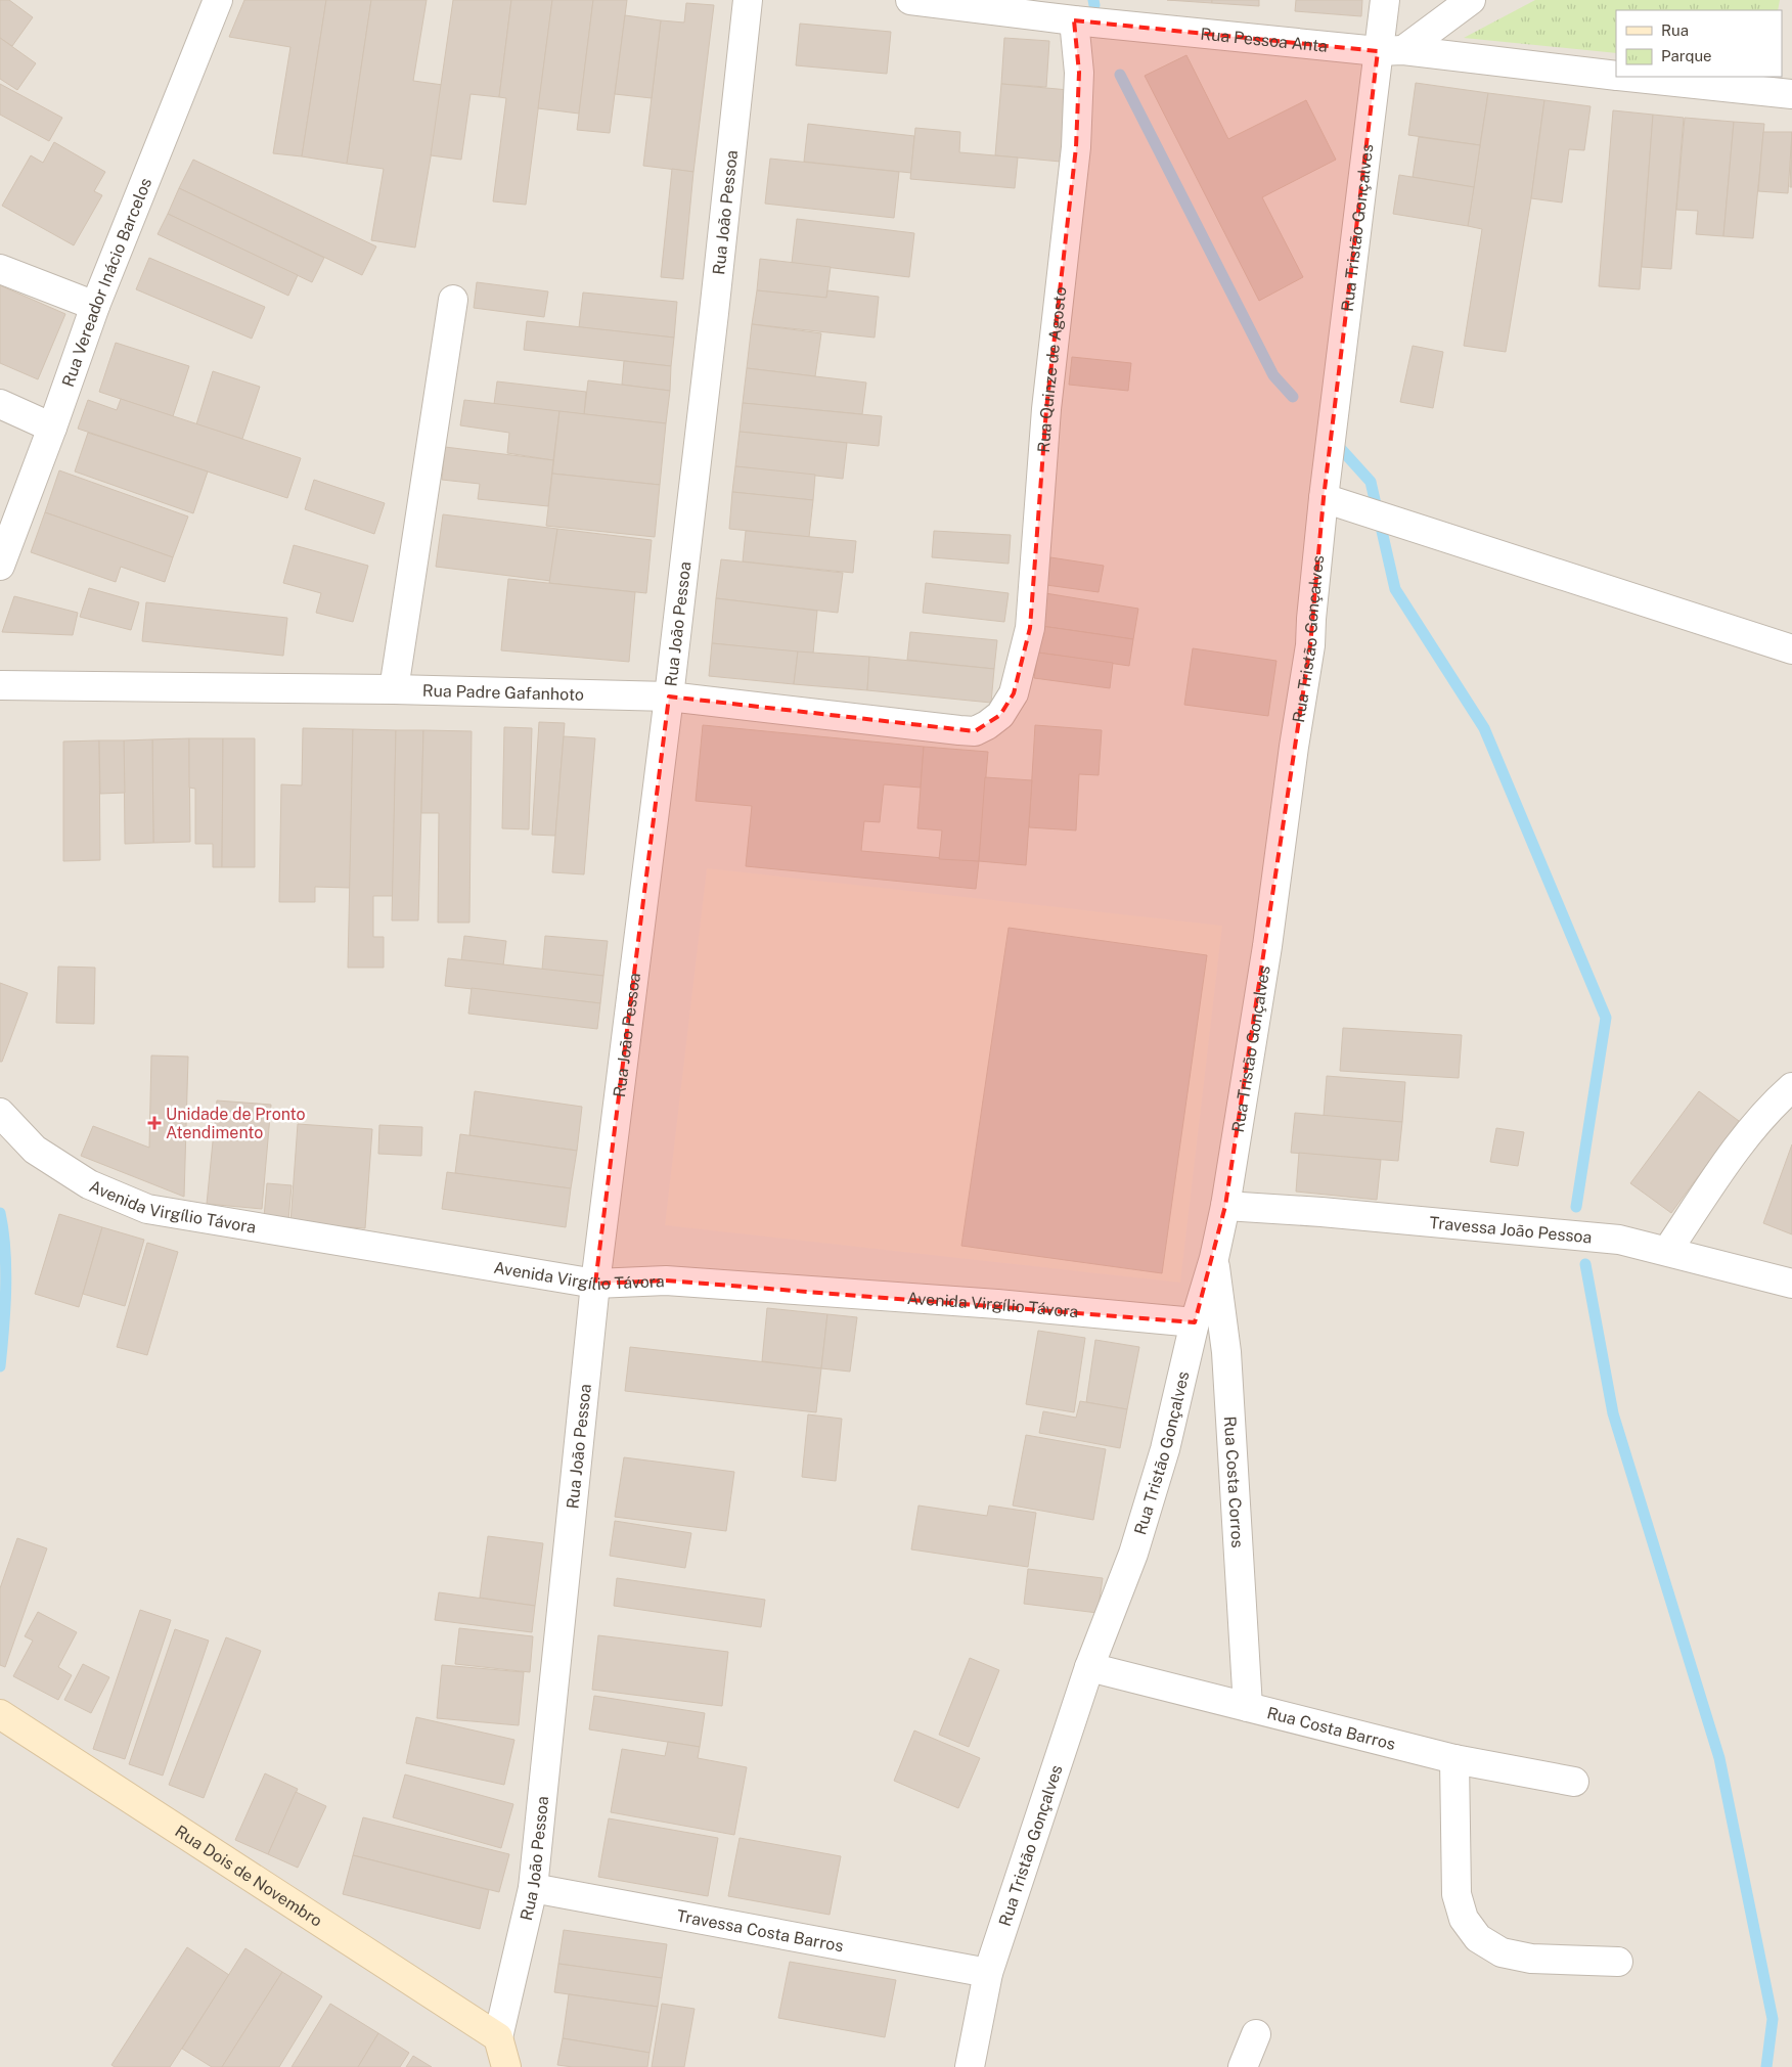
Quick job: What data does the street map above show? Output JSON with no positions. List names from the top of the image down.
{
  "streets": {
    "street": [
      "Rua Pessoa Anta",
      "Rua João Pessoa",
      "Rua Tristão Gonçalves",
      "Rua Vereador Inácio Barcelos",
      "Rua Quinze de Agosto",
      "Rua Padre Gafanhoto",
      "Avenida Virgílio Távora",
      "Travessa João Pessoa",
      "Rua Costa Corros",
      "Rua Costa Barros",
      "Rua Dois de Novembro",
      "Travessa Costa Barros"
    ]
  },
  "crossings": [
    ["Rua Pessoa Anta", "Rua Tristão Gonçalves"],
    ["Rua Pessoa Anta", "Rua Quinze de Agosto"],
    ["Rua João Pessoa", "Rua Padre Gafanhoto"],
    ["Rua João Pessoa", "Avenida Virgílio Távora"],
    ["Rua João Pessoa", "Rua Dois de Novembro"],
    ["Rua João Pessoa", "Travessa Costa Barros"],
    ["Rua Tristão Gonçalves", "Avenida Virgílio Távora"],
    ["Rua Tristão Gonçalves", "Travessa João Pessoa"],
    ["Rua Tristão Gonçalves", "Rua Costa Corros"],
    ["Rua Tristão Gonçalves", "Rua Costa Barros"],
    ["Rua Tristão Gonçalves", "Travessa Costa Barros"],
    ["Rua Quinze de Agosto", "Rua Padre Gafanhoto"],
    ["Rua Costa Corros", "Rua Costa Barros"]
  ],
  "places": {
    "health": ["Unidade de Pronto Atendimento"]
  },
  "legend": ["Rua", "Parque"]
}
